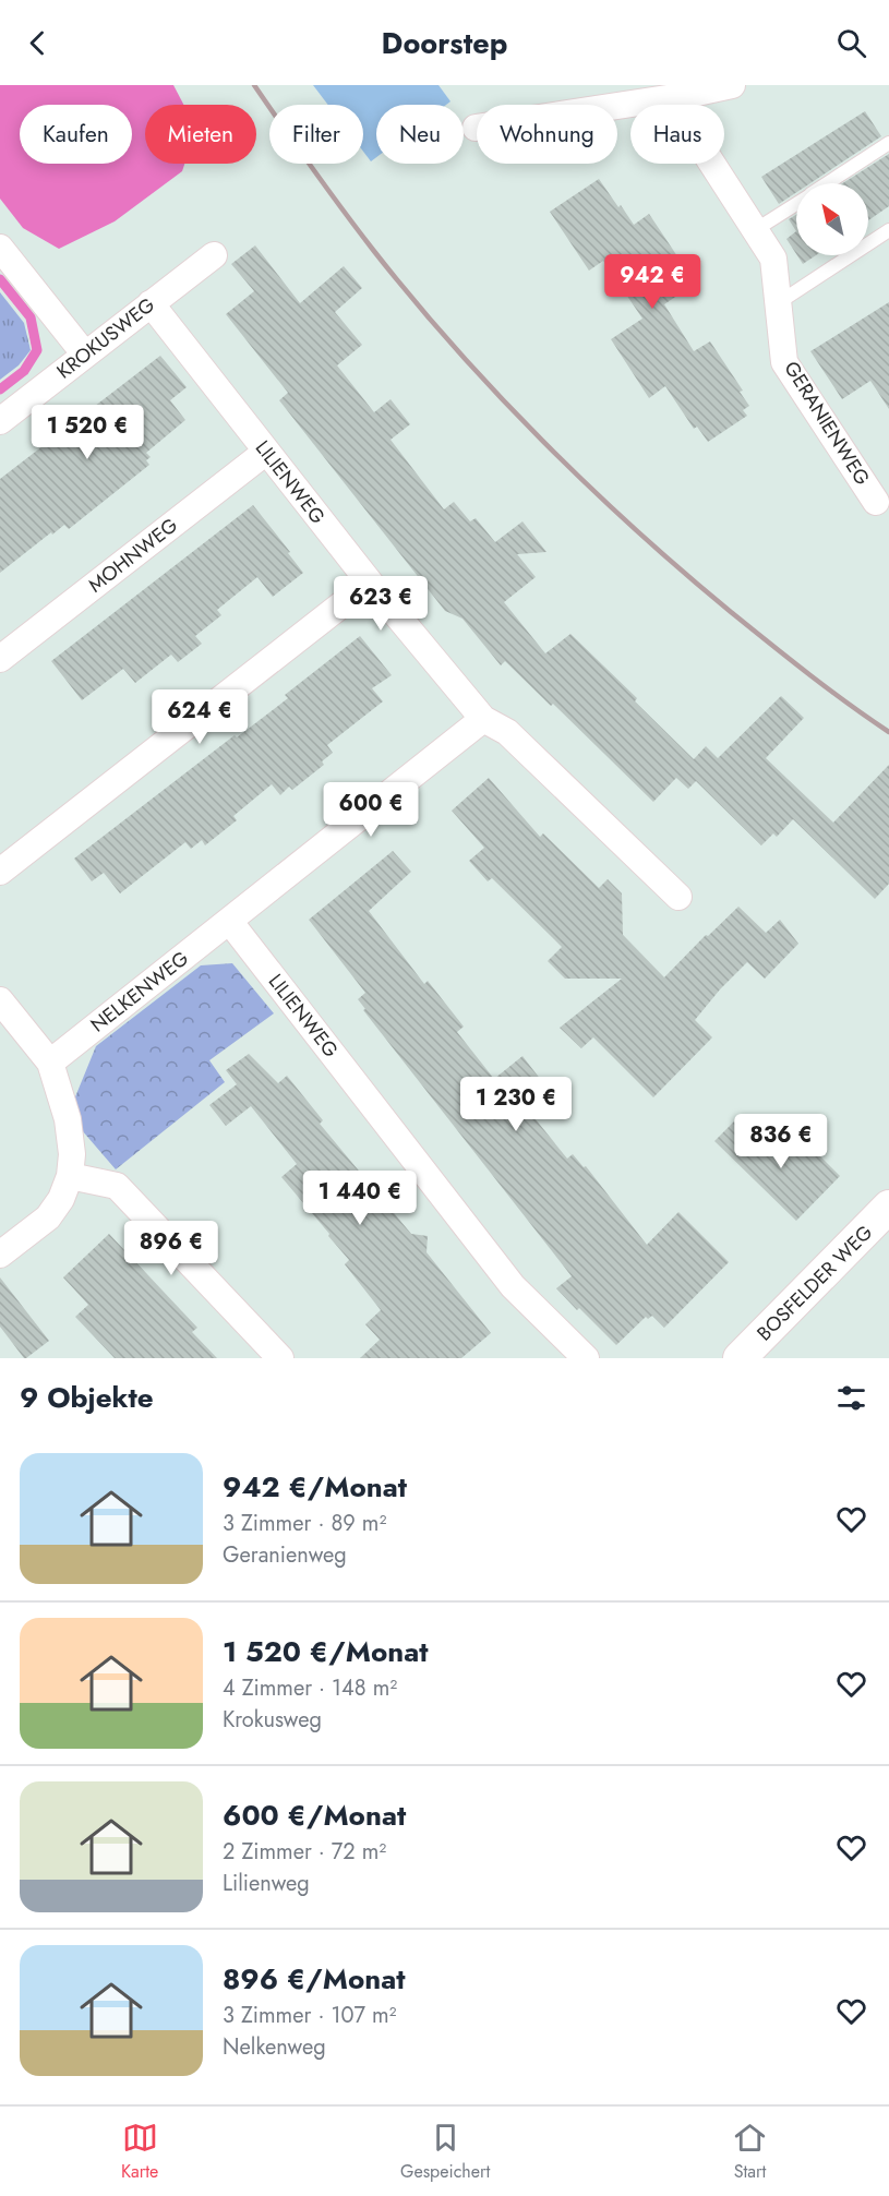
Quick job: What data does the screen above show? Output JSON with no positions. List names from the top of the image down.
{
  "streets": {
    "street": [
      "KROKUSWEG",
      "GERANIENWEG",
      "LILIENWEG",
      "MOHNWEG",
      "NELKENWEG",
      "BOSFELDER WEG"
    ]
  },
  "crossings": [
    ["KROKUSWEG", "LILIENWEG"],
    ["LILIENWEG", "MOHNWEG"],
    ["LILIENWEG", "NELKENWEG"]
  ],
  "north": "top left",
  "page": {
    "header": "Doorstep",
    "chip": [
      "Kaufen",
      "Mieten",
      "Filter",
      "Neu",
      "Wohnung",
      "Haus"
    ],
    "price": [
      "942 €",
      "1 520 €",
      "623 €",
      "624 €",
      "600 €",
      "1 230 €",
      "836 €",
      "1 440 €",
      "896 €"
    ],
    "heading": "9 Objekte",
    "list": [
      {
        "name": "942 €/Monat",
        "note": "3 Zimmer · 89 m² · Geranienweg"
      },
      {
        "name": "1 520 €/Monat",
        "note": "4 Zimmer · 148 m² · Krokusweg"
      },
      {
        "name": "600 €/Monat",
        "note": "2 Zimmer · 72 m² · Lilienweg"
      },
      {
        "name": "896 €/Monat",
        "note": "3 Zimmer · 107 m² · Nelkenweg"
      }
    ],
    "tabs": ["Karte", "Gespeichert", "Start"]
  }
}
